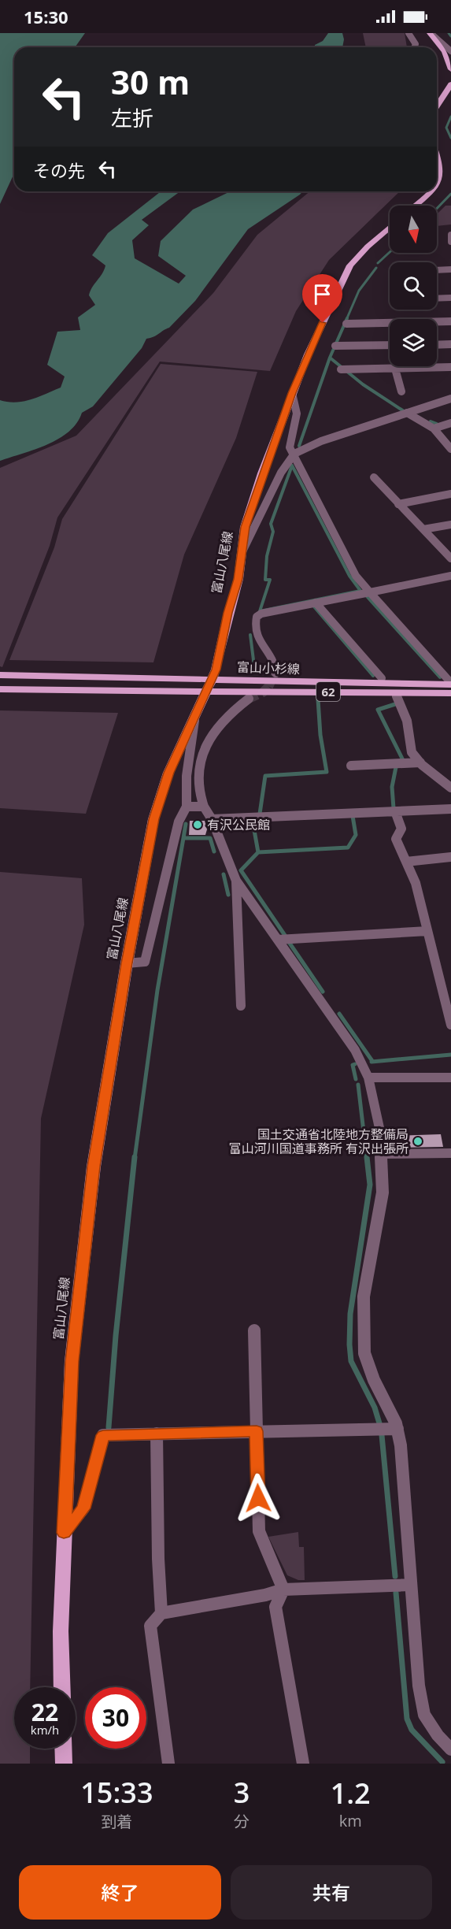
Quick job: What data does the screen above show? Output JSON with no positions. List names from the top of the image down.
{
  "streets": {
    "main road": ["富山八尾線", "富山小杉線", "62"]
  },
  "crossings": [
    ["富山八尾線", "富山小杉線"]
  ],
  "places": ["有沢公民館", "国土交通省北陸地方整備局 富山河川国道事務所 有沢出張所"],
  "north": "bottom",
  "page": {
    "status": "15:30",
    "turn": ["30 m", "左折"],
    "then": "その先",
    "speed": "22 km/h",
    "limit": "30",
    "eta": [
      "15:33",
      "到着",
      "3",
      "分",
      "1.2",
      "km"
    ],
    "buttons": ["終了", "共有"]
  }
}
